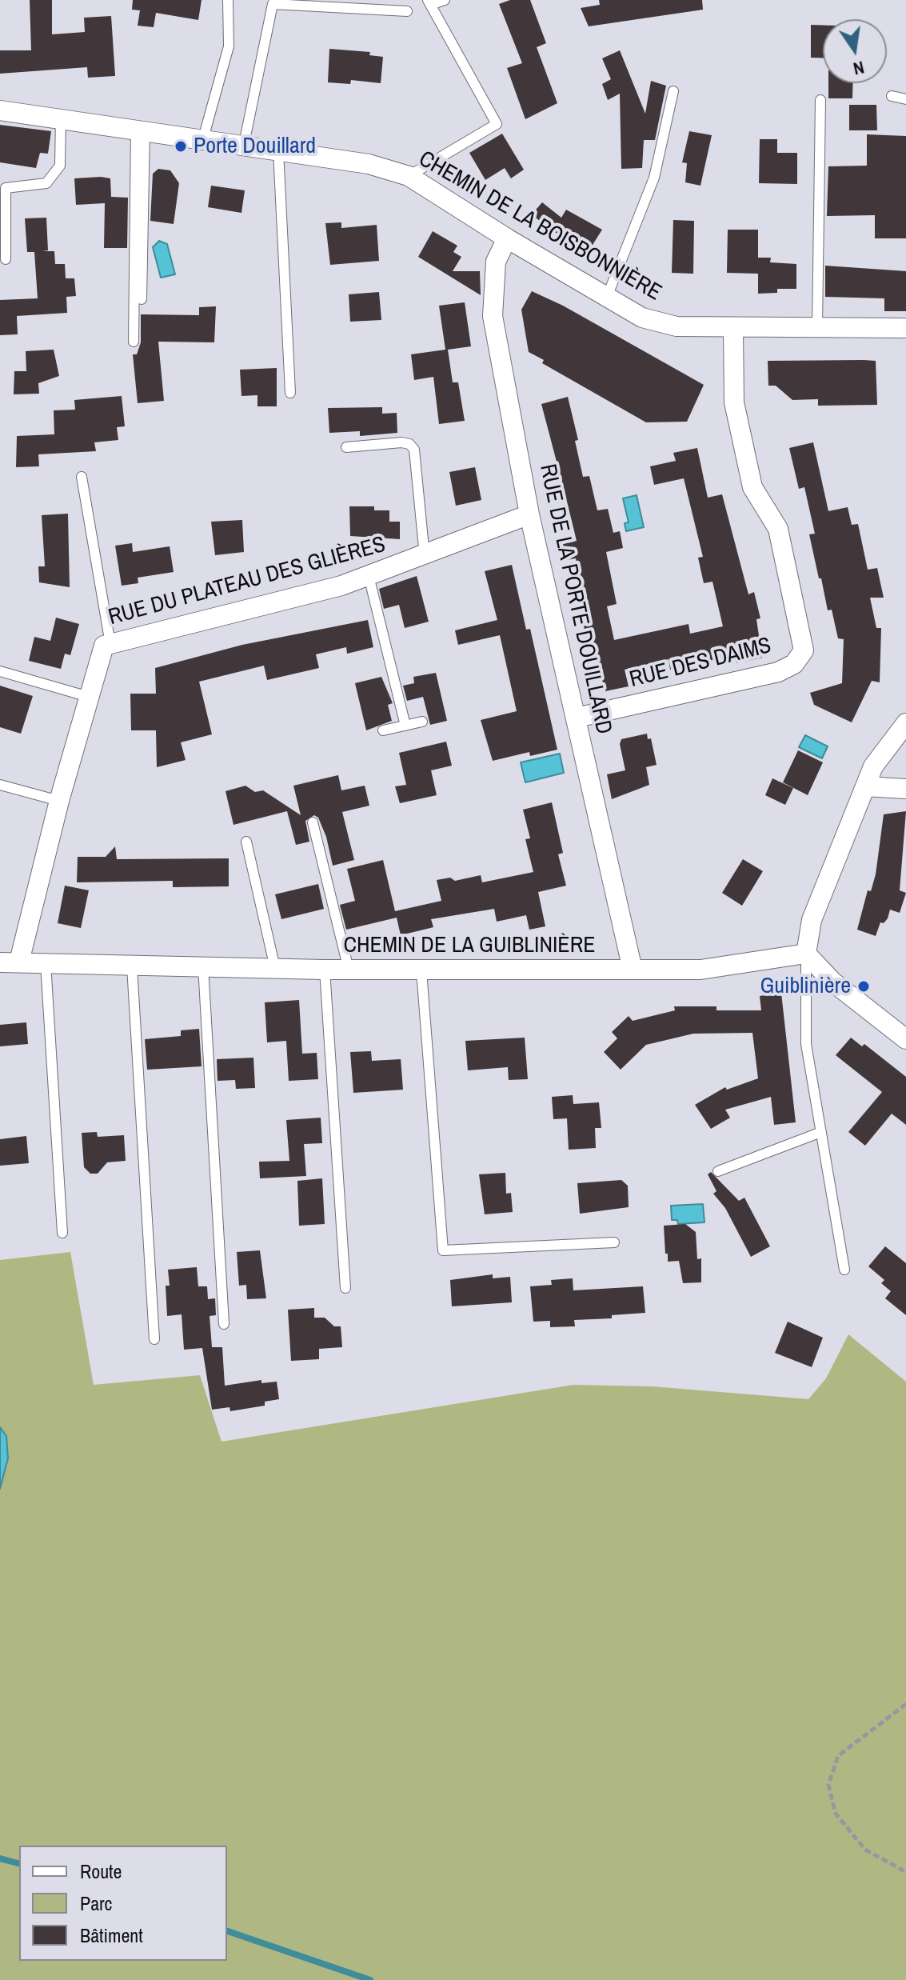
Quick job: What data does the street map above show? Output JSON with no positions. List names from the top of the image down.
{
  "streets": {
    "street": [
      "CHEMIN DE LA BOISBONNIÈRE",
      "RUE DU PLATEAU DES GLIÈRES",
      "RUE DE LA PORTE DOUILLARD",
      "RUE DES DAIMS",
      "CHEMIN DE LA GUIBLINIÈRE"
    ]
  },
  "crossings": [
    ["CHEMIN DE LA BOISBONNIÈRE", "RUE DE LA PORTE DOUILLARD"],
    ["CHEMIN DE LA BOISBONNIÈRE", "RUE DES DAIMS"],
    ["RUE DU PLATEAU DES GLIÈRES", "RUE DE LA PORTE DOUILLARD"],
    ["RUE DU PLATEAU DES GLIÈRES", "CHEMIN DE LA GUIBLINIÈRE"],
    ["RUE DE LA PORTE DOUILLARD", "RUE DES DAIMS"],
    ["RUE DE LA PORTE DOUILLARD", "CHEMIN DE LA GUIBLINIÈRE"]
  ],
  "places": ["Porte Douillard", "Guiblinière"],
  "legend": ["Route", "Parc", "Bâtiment"],
  "north": "bottom"
}
